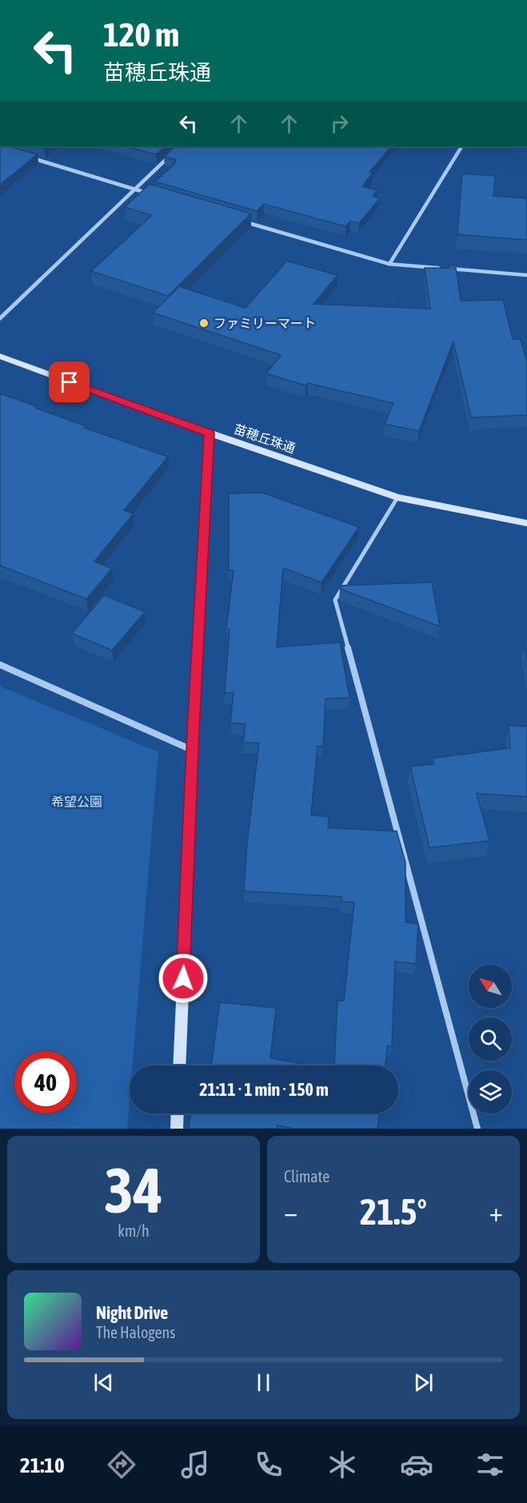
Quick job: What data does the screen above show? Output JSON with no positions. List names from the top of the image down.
{
  "streets": {
    "street": ["苗穂丘珠通"]
  },
  "parks": ["希望公園"],
  "places": ["ファミリーマート"],
  "north": "top left",
  "page": {
    "turn": ["120 m", "苗穂丘珠通"],
    "limit": "40",
    "trip": "21:11 · 1 min · 150 m",
    "tile": [
      ["34", "km/h"],
      "Climate"
    ],
    "heat": ["−", "21.5°", "+"],
    "song": ["Night Drive", "The Halogens"],
    "tabs": "21:10"
  }
}
